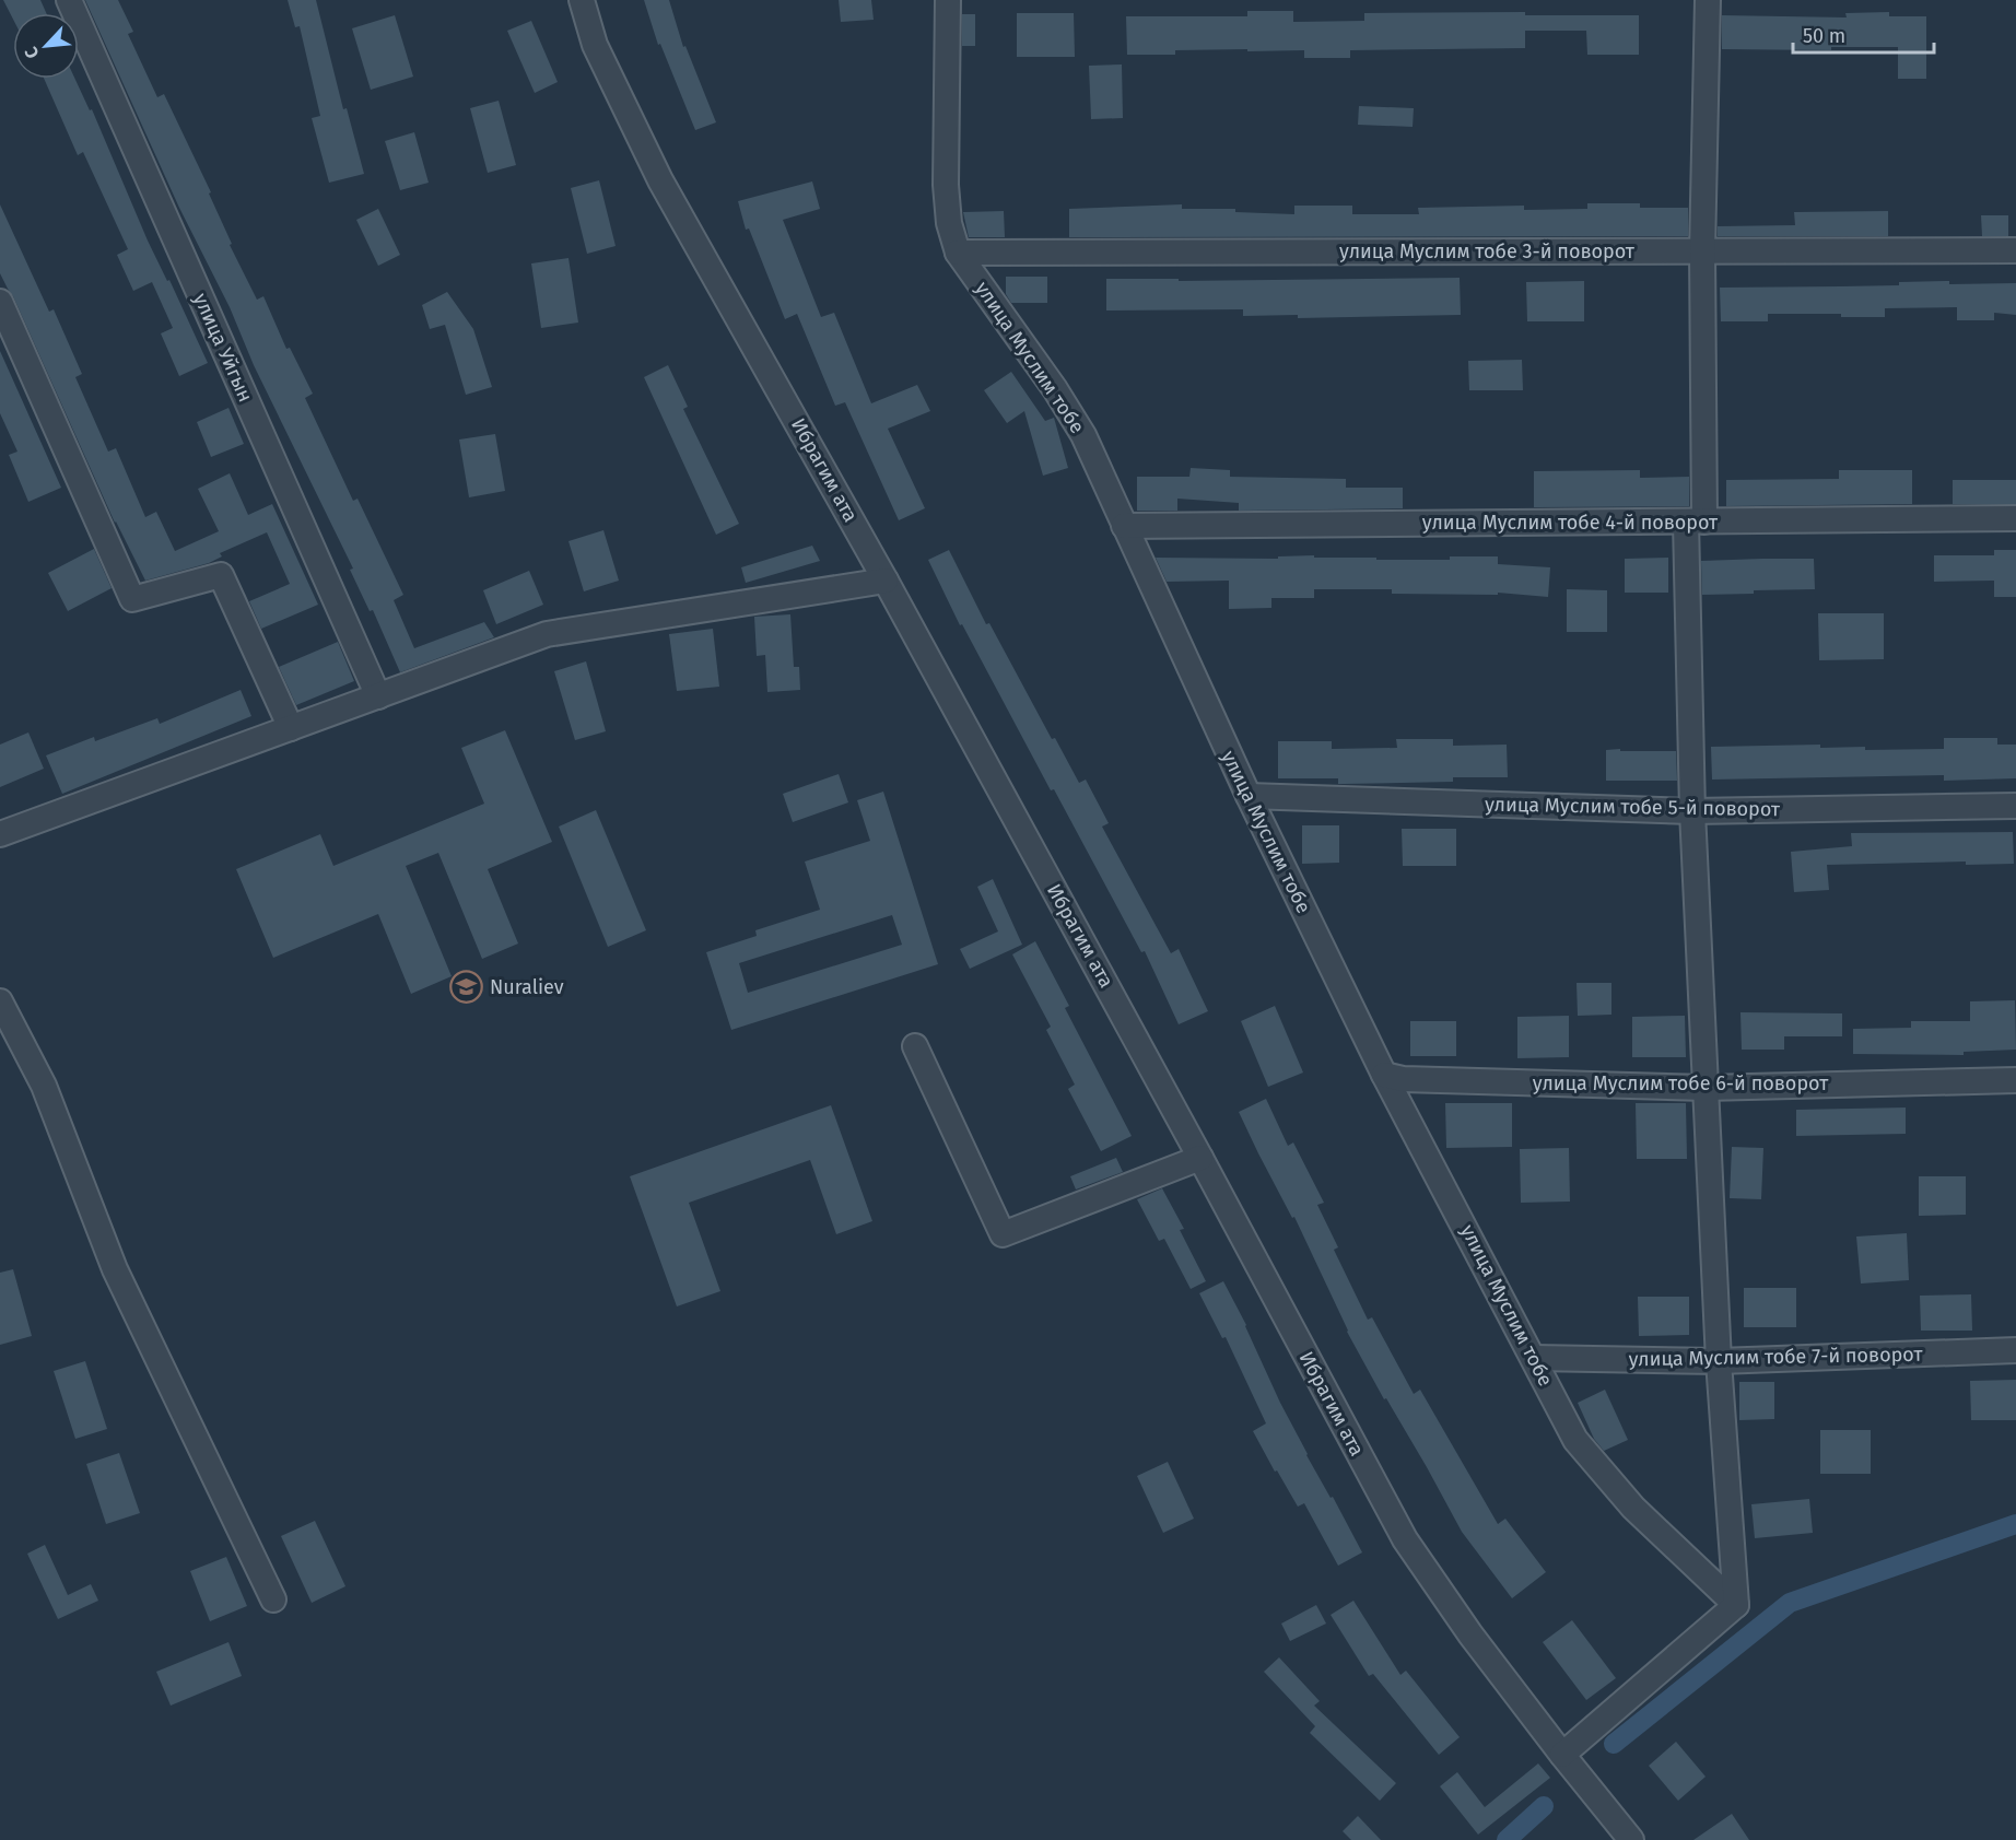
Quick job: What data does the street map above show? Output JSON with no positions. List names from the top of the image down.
{
  "streets": {
    "street": [
      "улица Муслим тобе 3-й поворот",
      "улица Уйгын",
      "улица Муслим тобе",
      "Ибрагим ата",
      "улица Муслим тобе 4-й поворот",
      "улица Муслим тобе 5-й поворот",
      "улица Муслим тобе 6-й поворот",
      "улица Муслим тобе 7-й поворот"
    ]
  },
  "crossings": [
    ["улица Муслим тобе 3-й поворот", "улица Муслим тобе"],
    ["улица Муслим тобе", "улица Муслим тобе 4-й поворот"],
    ["улица Муслим тобе", "улица Муслим тобе 5-й поворот"],
    ["улица Муслим тобе", "улица Муслим тобе 6-й поворот"],
    ["улица Муслим тобе", "улица Муслим тобе 7-й поворот"]
  ],
  "places": {
    "school or university": ["Nuraliev"]
  },
  "scale_bar": "50 m",
  "north": "bottom left"
}
